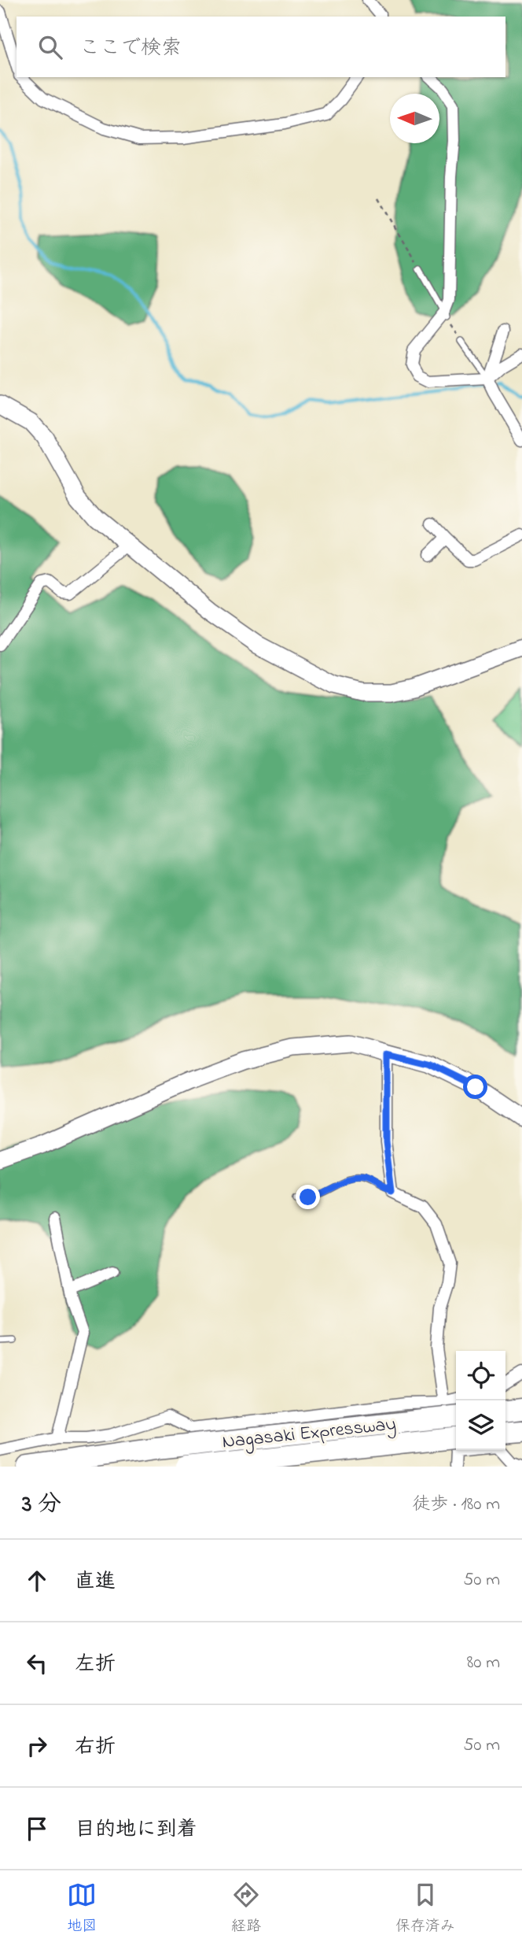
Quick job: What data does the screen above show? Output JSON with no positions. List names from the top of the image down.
{
  "streets": {
    "highway": ["Nagasaki Expressway"]
  },
  "north": "left",
  "page": {
    "search": "ここで検索",
    "heading": ["3 分", "徒歩 · 180 m"],
    "list": [
      ["直進", "50 m"],
      ["左折", "80 m"],
      ["右折", "50 m"],
      "目的地に到着"
    ],
    "nav": ["地図", "経路", "保存済み"]
  }
}
